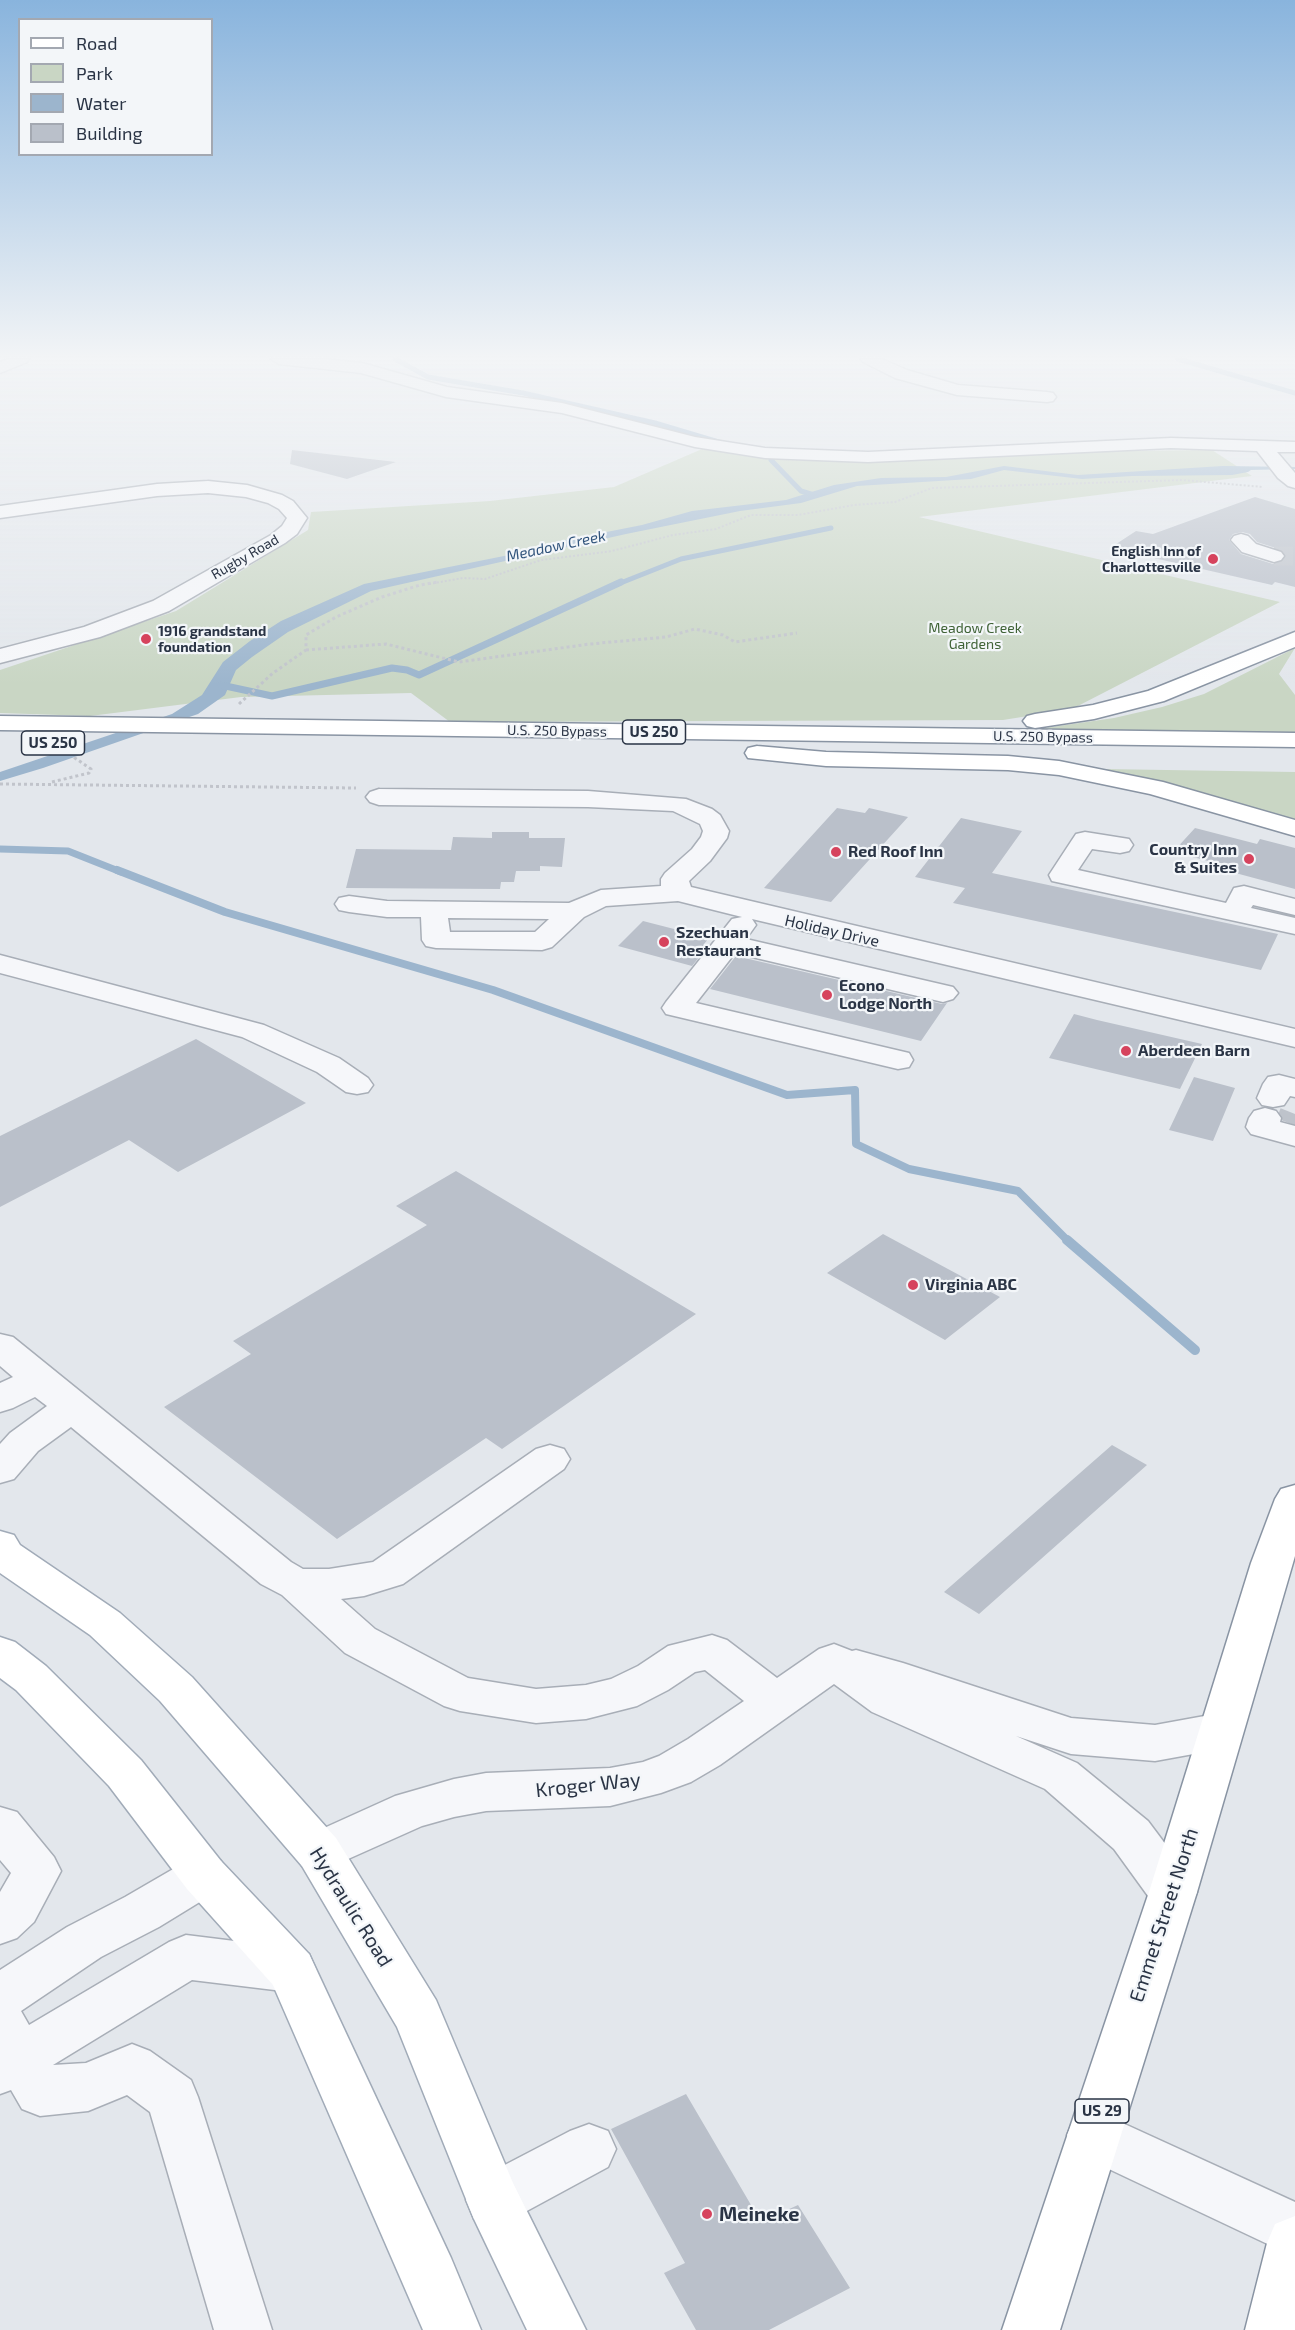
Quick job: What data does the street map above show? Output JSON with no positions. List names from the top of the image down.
{
  "streets": {
    "main road": [
      "U.S. 250 Bypass",
      "US 250",
      "Hydraulic Road",
      "Emmet Street North",
      "US 29"
    ],
    "street": ["Rugby Road", "Holiday Drive", "Kroger Way"]
  },
  "crossings": [
    ["Kroger Way", "Hydraulic Road"]
  ],
  "water": ["Meadow Creek"],
  "parks": ["Meadow Creek Gardens"],
  "places": [
    "English Inn of Charlottesville",
    "1916 grandstand foundation",
    "Red Roof Inn",
    "Country Inn & Suites",
    "Szechuan Restaurant",
    "Econo Lodge North",
    "Aberdeen Barn",
    "Virginia ABC",
    "Meineke"
  ],
  "legend": [
    "Road",
    "Park",
    "Water",
    "Building"
  ]
}
